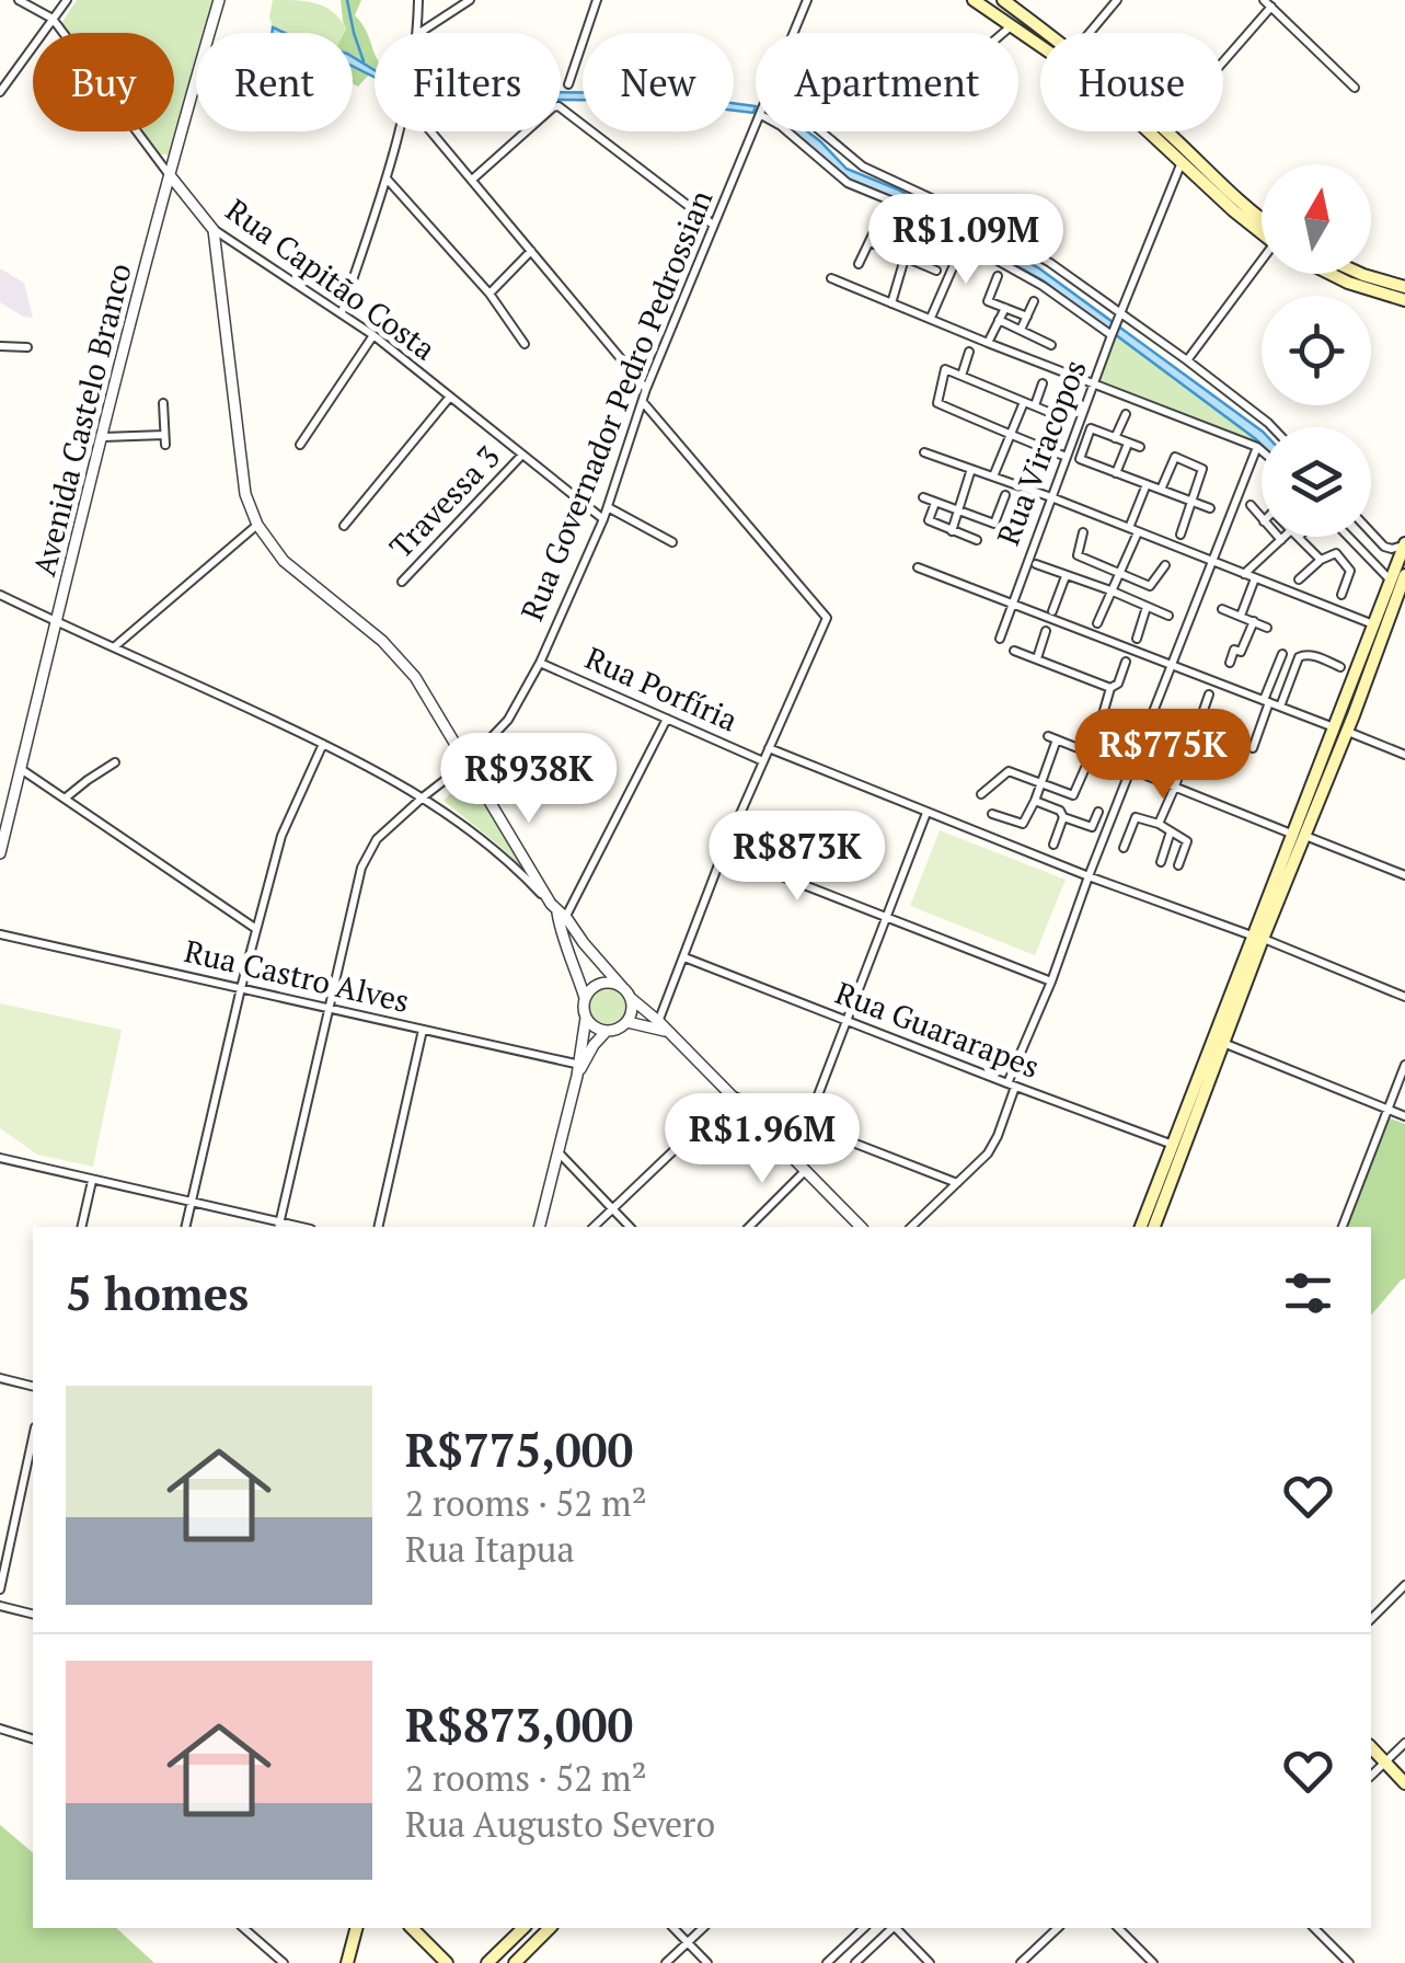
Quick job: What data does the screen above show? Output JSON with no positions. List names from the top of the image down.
{
  "streets": {
    "street": [
      "Rua Capitão Costa",
      "Rua Governador Pedro Pedrossian",
      "Avenida Castelo Branco",
      "Rua Viracopos",
      "Travessa 3",
      "Rua Porfíria",
      "Rua Castro Alves",
      "Rua Guararapes"
    ]
  },
  "crossings": [
    ["Rua Capitão Costa", "Rua Governador Pedro Pedrossian"],
    ["Rua Capitão Costa", "Avenida Castelo Branco"],
    ["Rua Capitão Costa", "Travessa 3"],
    ["Rua Governador Pedro Pedrossian", "Rua Porfíria"],
    ["Rua Governador Pedro Pedrossian", "Rua Castro Alves"]
  ],
  "north": "top",
  "page": {
    "chip": [
      "Buy",
      "Rent",
      "Filters",
      "New",
      "Apartment",
      "House"
    ],
    "price": [
      "R$1.09M",
      "R$775K",
      "R$938K",
      "R$873K",
      "R$1.96M"
    ],
    "heading": "5 homes",
    "list": [
      {
        "name": "R$775,000",
        "note": "2 rooms · 52 m² · Rua Itapua"
      },
      {
        "name": "R$873,000",
        "note": "2 rooms · 52 m² · Rua Augusto Severo"
      }
    ]
  }
}
